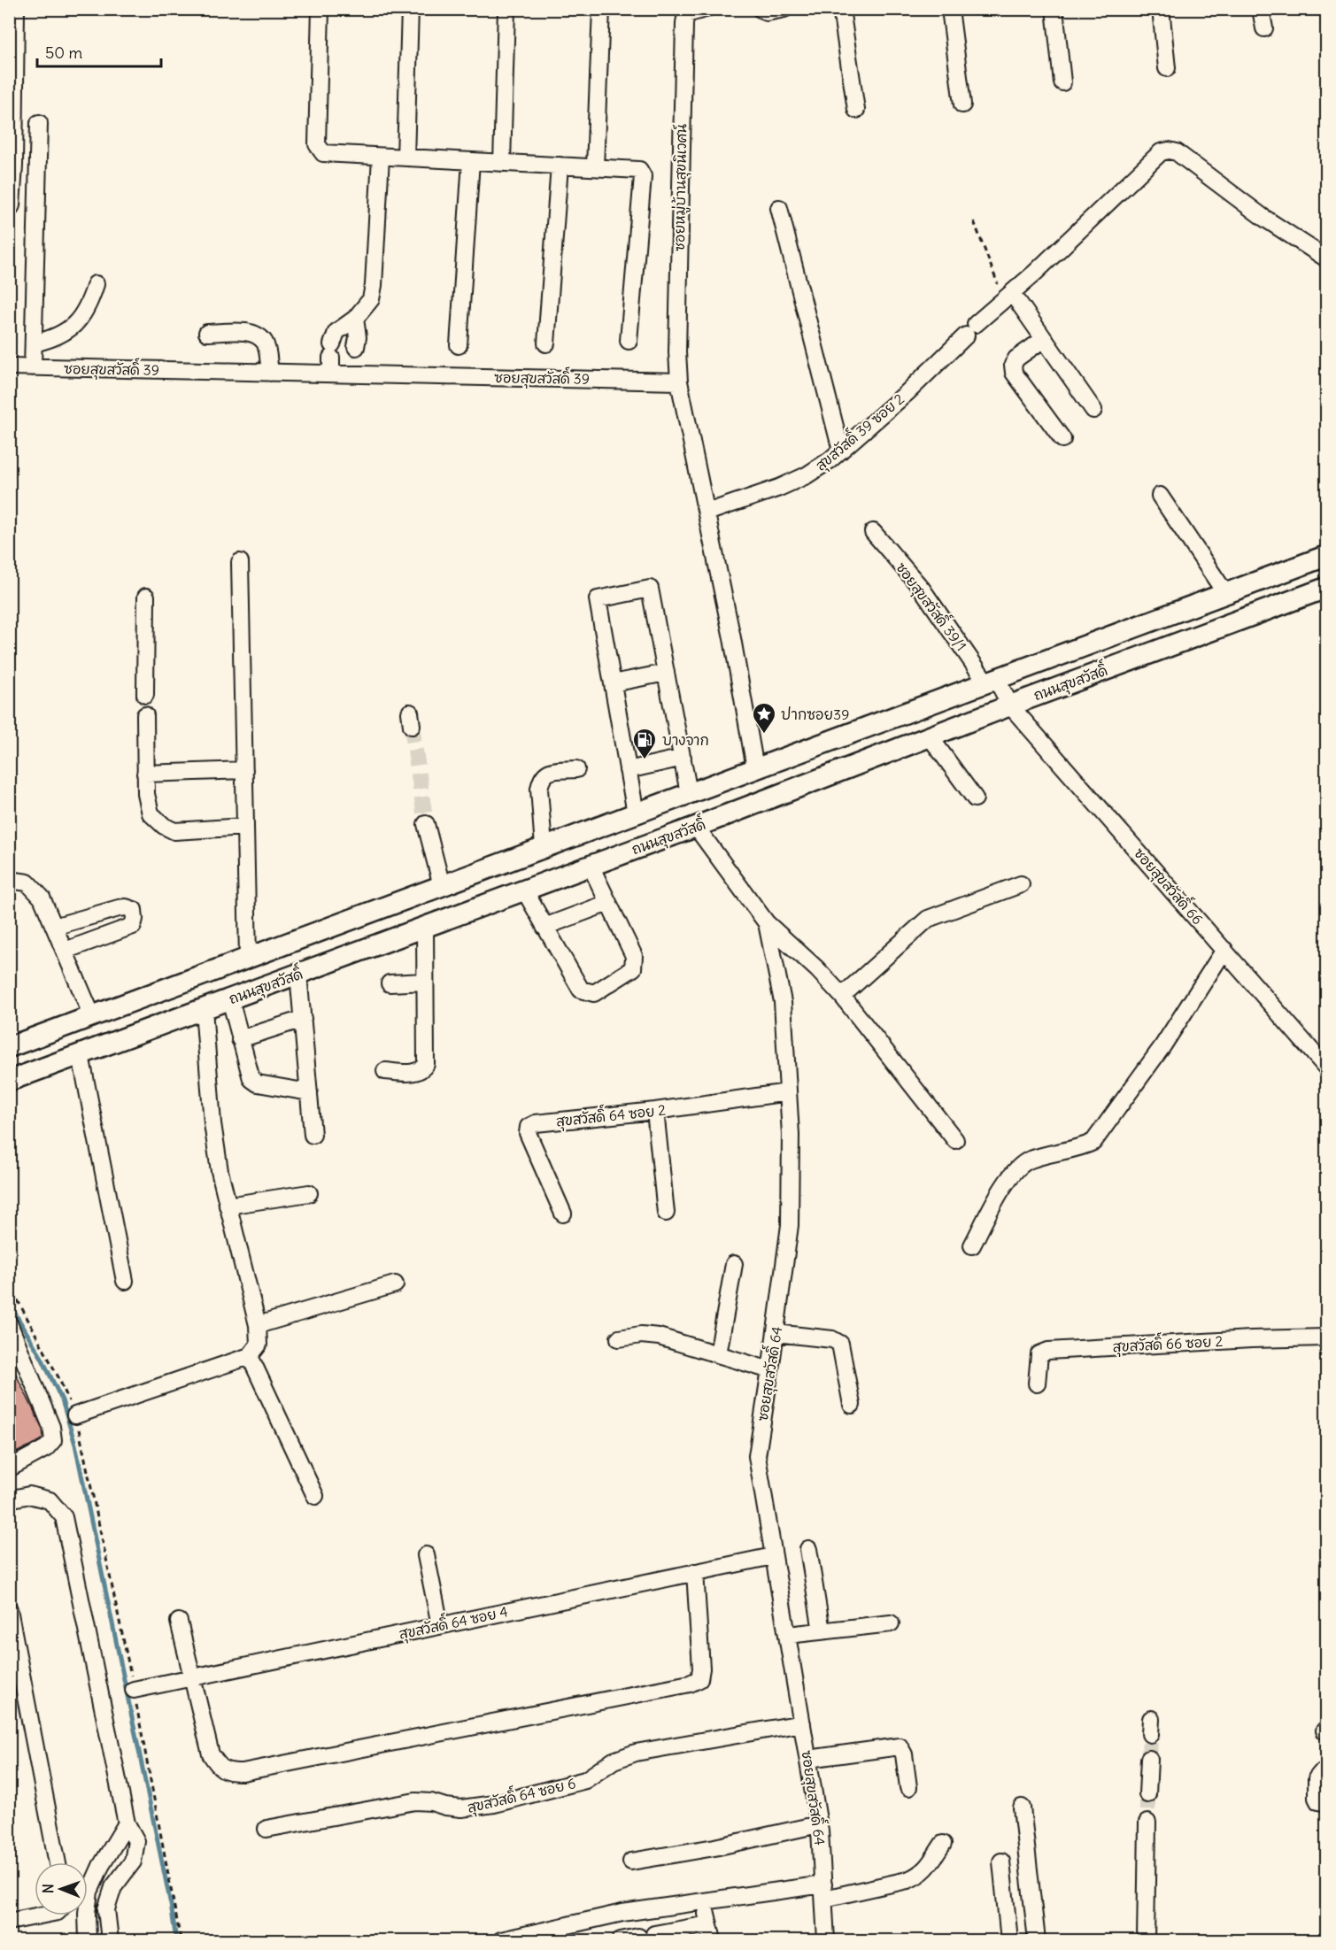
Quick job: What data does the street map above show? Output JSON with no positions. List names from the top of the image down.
{
  "streets": {
    "main road": ["ถนนสุขสวัสดิ์"],
    "street": [
      "ซอยหมู่บ้านสุขนิเวศน์",
      "ซอยสุขสวัสดิ์ 39",
      "สุขสวัสดิ์ 39 ซอย 2",
      "ซอยสุขสวัสดิ์ 39/1",
      "ซอยสุขสวัสดิ์ 66",
      "สุขสวัสดิ์ 64 ซอย 2",
      "สุขสวัสดิ์ 66 ซอย 2",
      "ซอยสุขสวัสดิ์ 64",
      "สุขสวัสดิ์ 64 ซอย 4",
      "สุขสวัสดิ์ 64 ซอย 6"
    ]
  },
  "crossings": [
    ["ซอยหมู่บ้านสุขนิเวศน์", "ซอยสุขสวัสดิ์ 39"],
    ["ซอยสุขสวัสดิ์ 39/1", "ถนนสุขสวัสดิ์"],
    ["ซอยสุขสวัสดิ์ 39/1", "ซอยสุขสวัสดิ์ 66"],
    ["ถนนสุขสวัสดิ์", "ซอยสุขสวัสดิ์ 66"],
    ["ถนนสุขสวัสดิ์", "ซอยสุขสวัสดิ์ 64"],
    ["สุขสวัสดิ์ 64 ซอย 2", "ซอยสุขสวัสดิ์ 64"],
    ["ซอยสุขสวัสดิ์ 64", "สุขสวัสดิ์ 64 ซอย 4"],
    ["ซอยสุขสวัสดิ์ 64", "สุขสวัสดิ์ 64 ซอย 6"]
  ],
  "places": {
    "place": ["ปากซอย39"],
    "fuel station": ["บางจาก"]
  },
  "scale_bar": "50 m",
  "north": "left"
}
